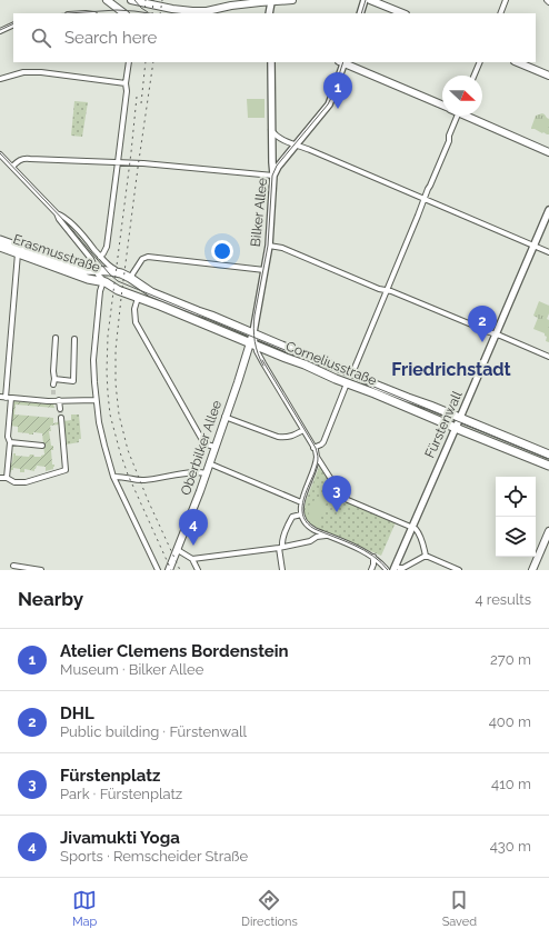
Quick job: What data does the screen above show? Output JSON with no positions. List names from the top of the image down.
{
  "streets": {
    "main road": ["Erasmusstraße", "Corneliusstraße", "Oberbilker Allee"],
    "street": ["Bilker Allee", "Fürstenwall"]
  },
  "crossings": [
    ["Bilker Allee", "Corneliusstraße"],
    ["Bilker Allee", "Oberbilker Allee"],
    ["Erasmusstraße", "Corneliusstraße"],
    ["Corneliusstraße", "Fürstenwall"],
    ["Corneliusstraße", "Oberbilker Allee"]
  ],
  "districts": ["Friedrichstadt"],
  "north": "right",
  "page": {
    "search": "Search here",
    "pins": [
      "1",
      "2",
      "3",
      "4"
    ],
    "heading": ["Nearby", "4 results"],
    "list": [
      {
        "mark": "1",
        "name": "Atelier Clemens Bordenstein",
        "note": "Museum · Bilker Allee",
        "value": "270 m"
      },
      {
        "mark": "2",
        "name": "DHL",
        "note": "Public building · Fürstenwall",
        "value": "400 m"
      },
      {
        "mark": "3",
        "name": "Fürstenplatz",
        "note": "Park · Fürstenplatz",
        "value": "410 m"
      },
      {
        "mark": "4",
        "name": "Jivamukti Yoga",
        "note": "Sports · Remscheider Straße",
        "value": "430 m"
      }
    ],
    "nav": ["Map", "Directions", "Saved"]
  }
}
